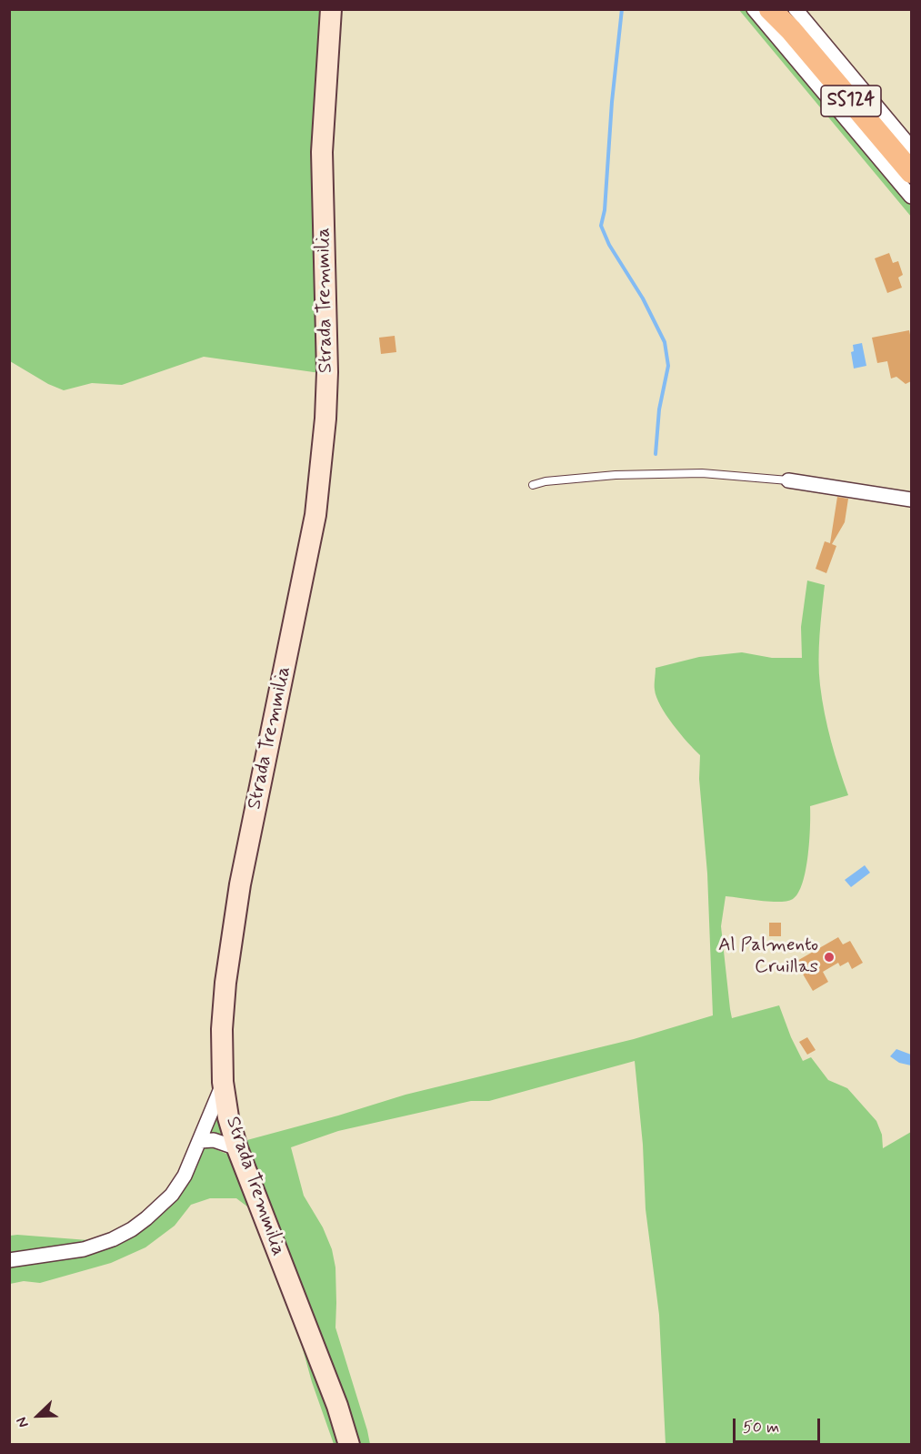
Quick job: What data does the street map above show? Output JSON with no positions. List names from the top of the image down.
{
  "streets": {
    "main road": ["SS124", "Strada Tremmilia"]
  },
  "places": ["Al Palmento Cruillas"],
  "scale_bar": "50 m",
  "north": "bottom left"
}
